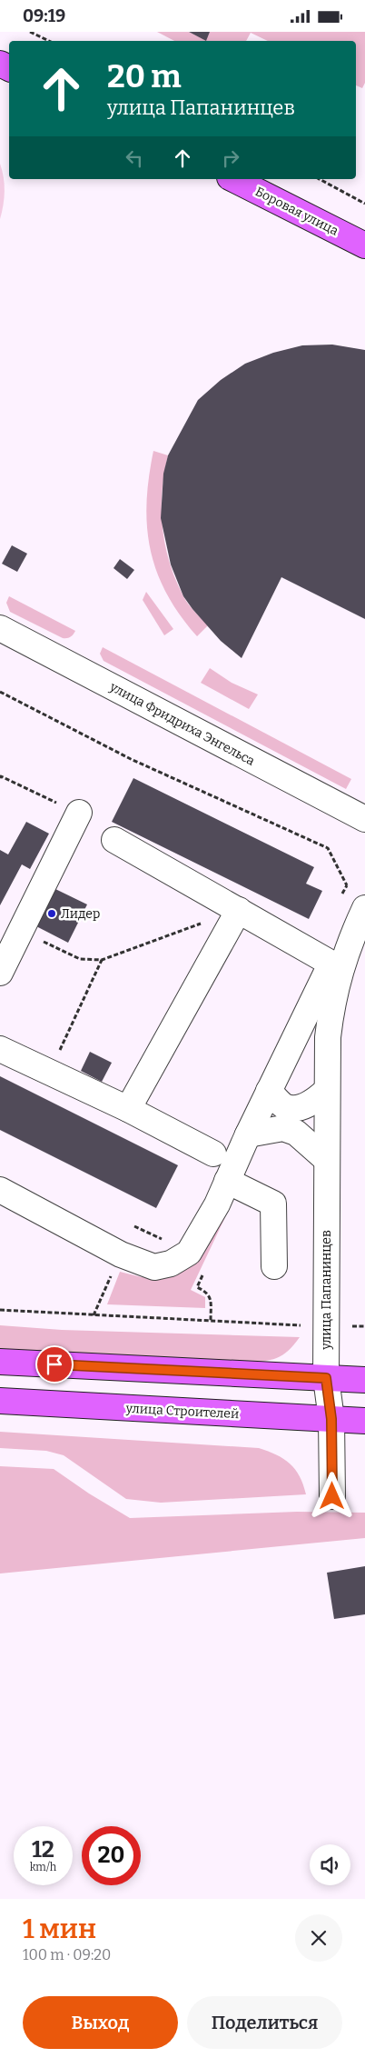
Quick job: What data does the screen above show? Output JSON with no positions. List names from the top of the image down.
{
  "streets": {
    "main road": ["Боровая улица", "улица Строителей"],
    "street": ["улица Фридриха Энгельса", "улица Папанинцев"]
  },
  "crossings": [
    ["улица Папанинцев", "улица Строителей"]
  ],
  "places": ["Лидер"],
  "page": {
    "status": "09:19",
    "turn": ["20 m", "улица Папанинцев"],
    "speed": "12 km/h",
    "limit": "20",
    "heading": ["1 мин", "100 m · 09:20"],
    "buttons": ["Выход", "Поделиться"]
  }
}
